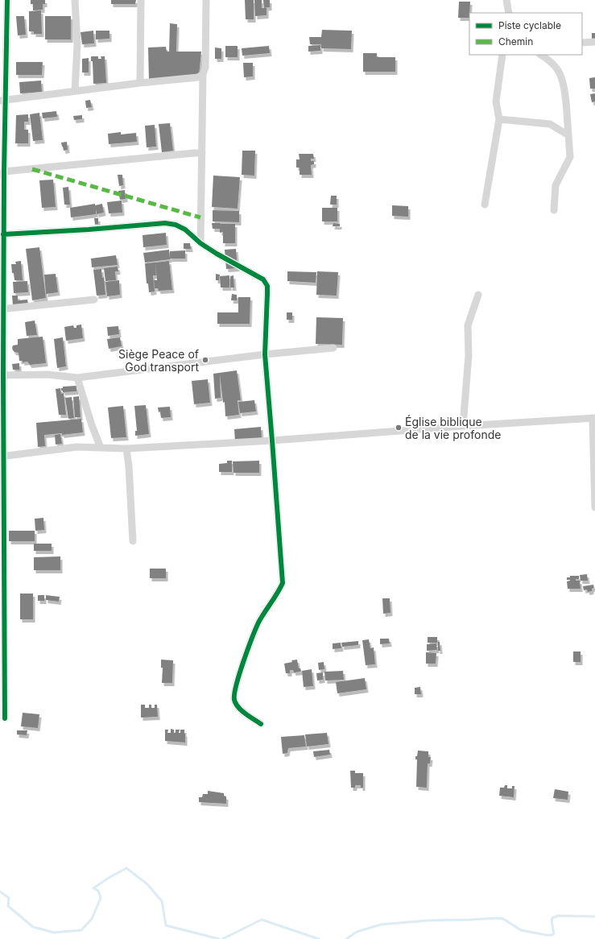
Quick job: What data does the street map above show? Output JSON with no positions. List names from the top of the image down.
{
  "places": ["Siège Peace of God transport", "Église biblique de la vie profonde"],
  "legend": ["Piste cyclable", "Chemin"]
}
